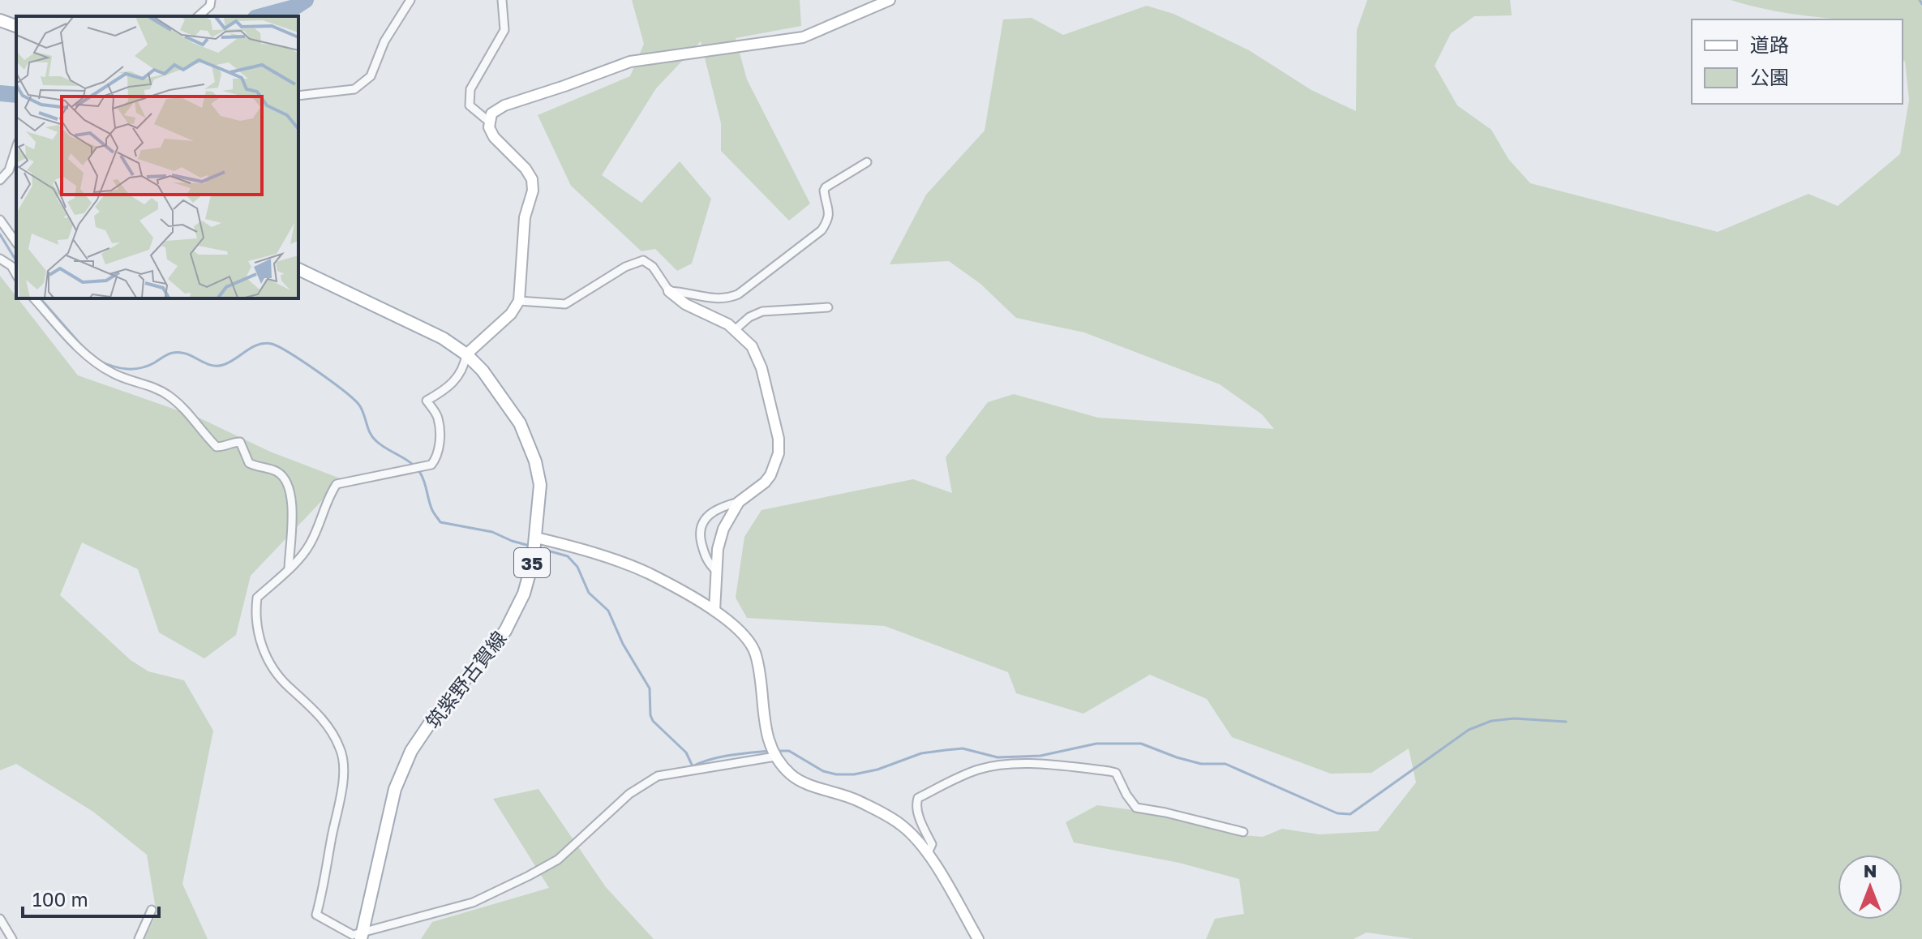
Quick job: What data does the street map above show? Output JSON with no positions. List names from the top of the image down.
{
  "streets": {
    "main road": ["35", "筑紫野古賀線"]
  },
  "legend": ["道路", "公園"],
  "scale_bar": "100 m",
  "north": "top"
}
